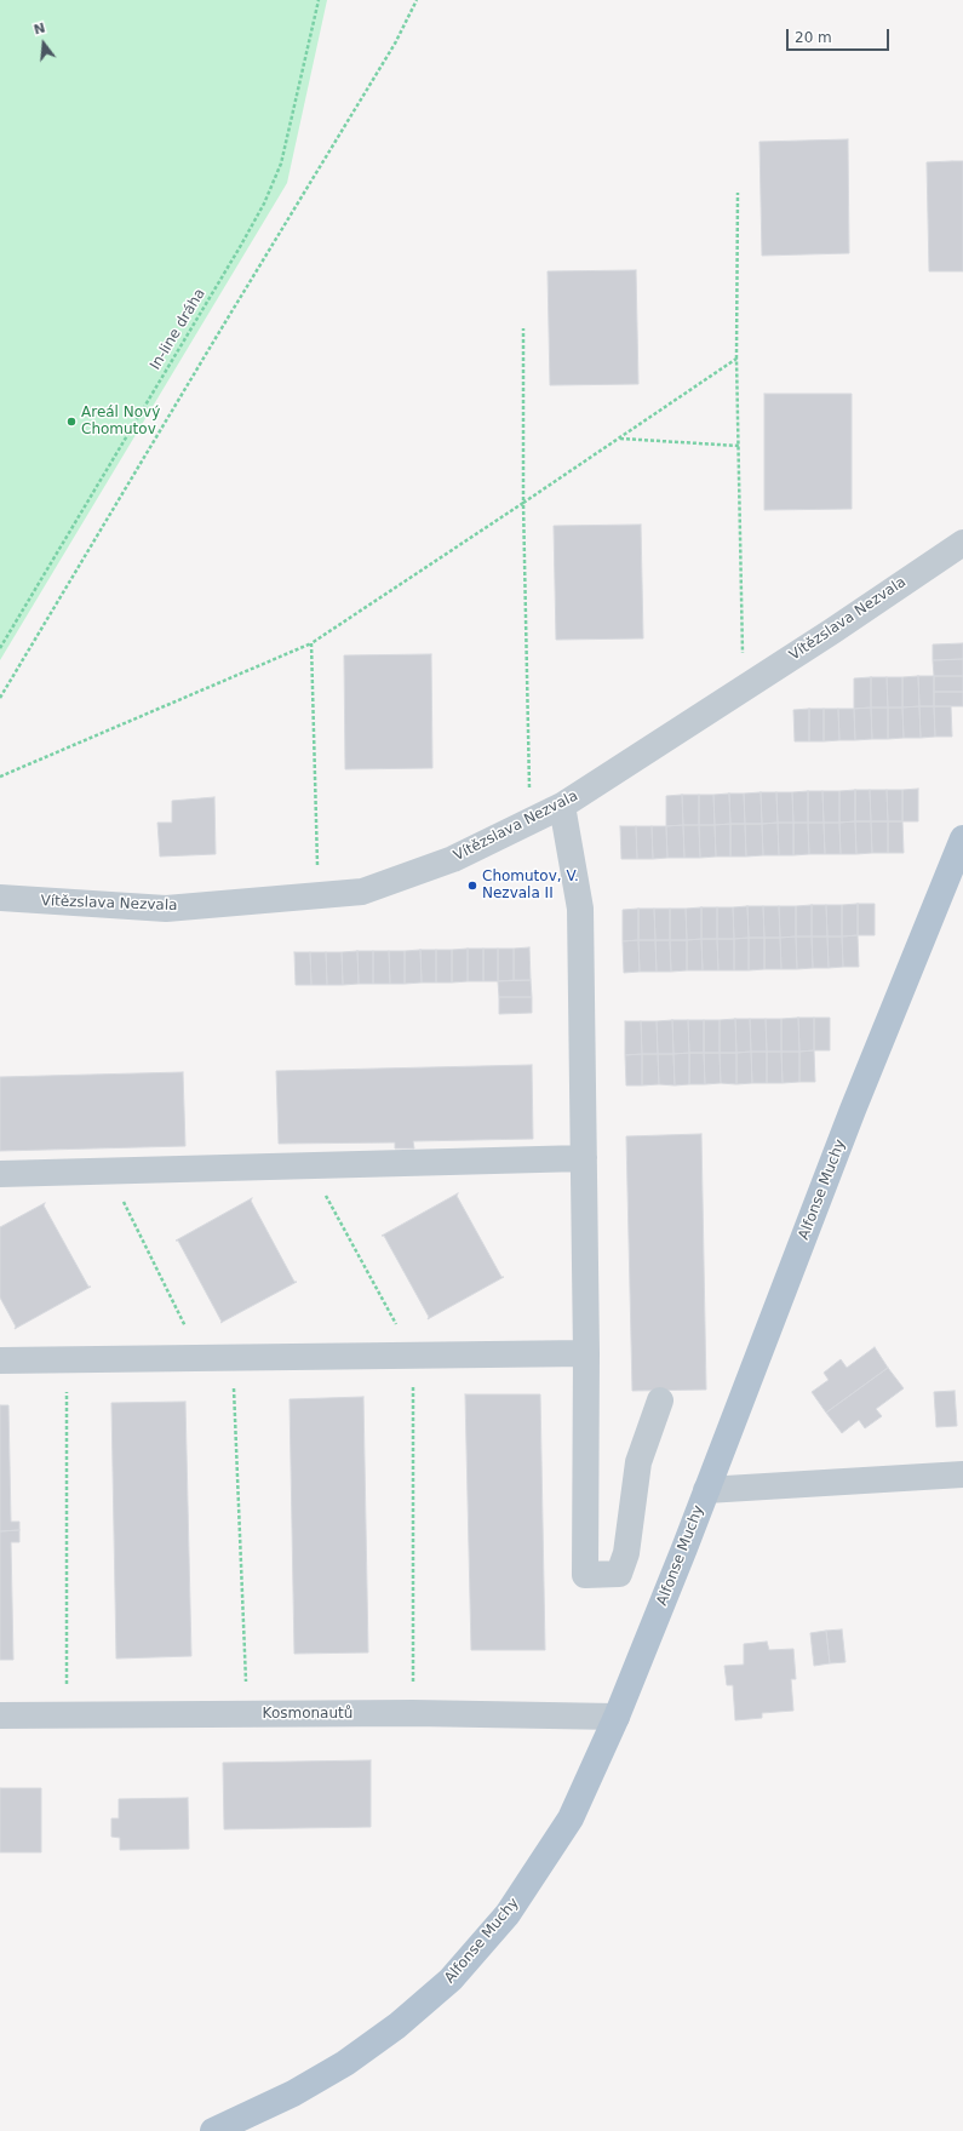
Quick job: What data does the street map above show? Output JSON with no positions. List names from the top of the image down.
{
  "streets": {
    "main road": ["Alfonse Muchy"],
    "street": ["Vítězslava Nezvala", "Kosmonautů"],
    "path": ["In-line dráha"]
  },
  "crossings": [
    ["Alfonse Muchy", "Kosmonautů"]
  ],
  "places": ["Areál Nový Chomutov", "Chomutov, V. Nezvala II"],
  "scale_bar": "20 m",
  "north": "top"
}
